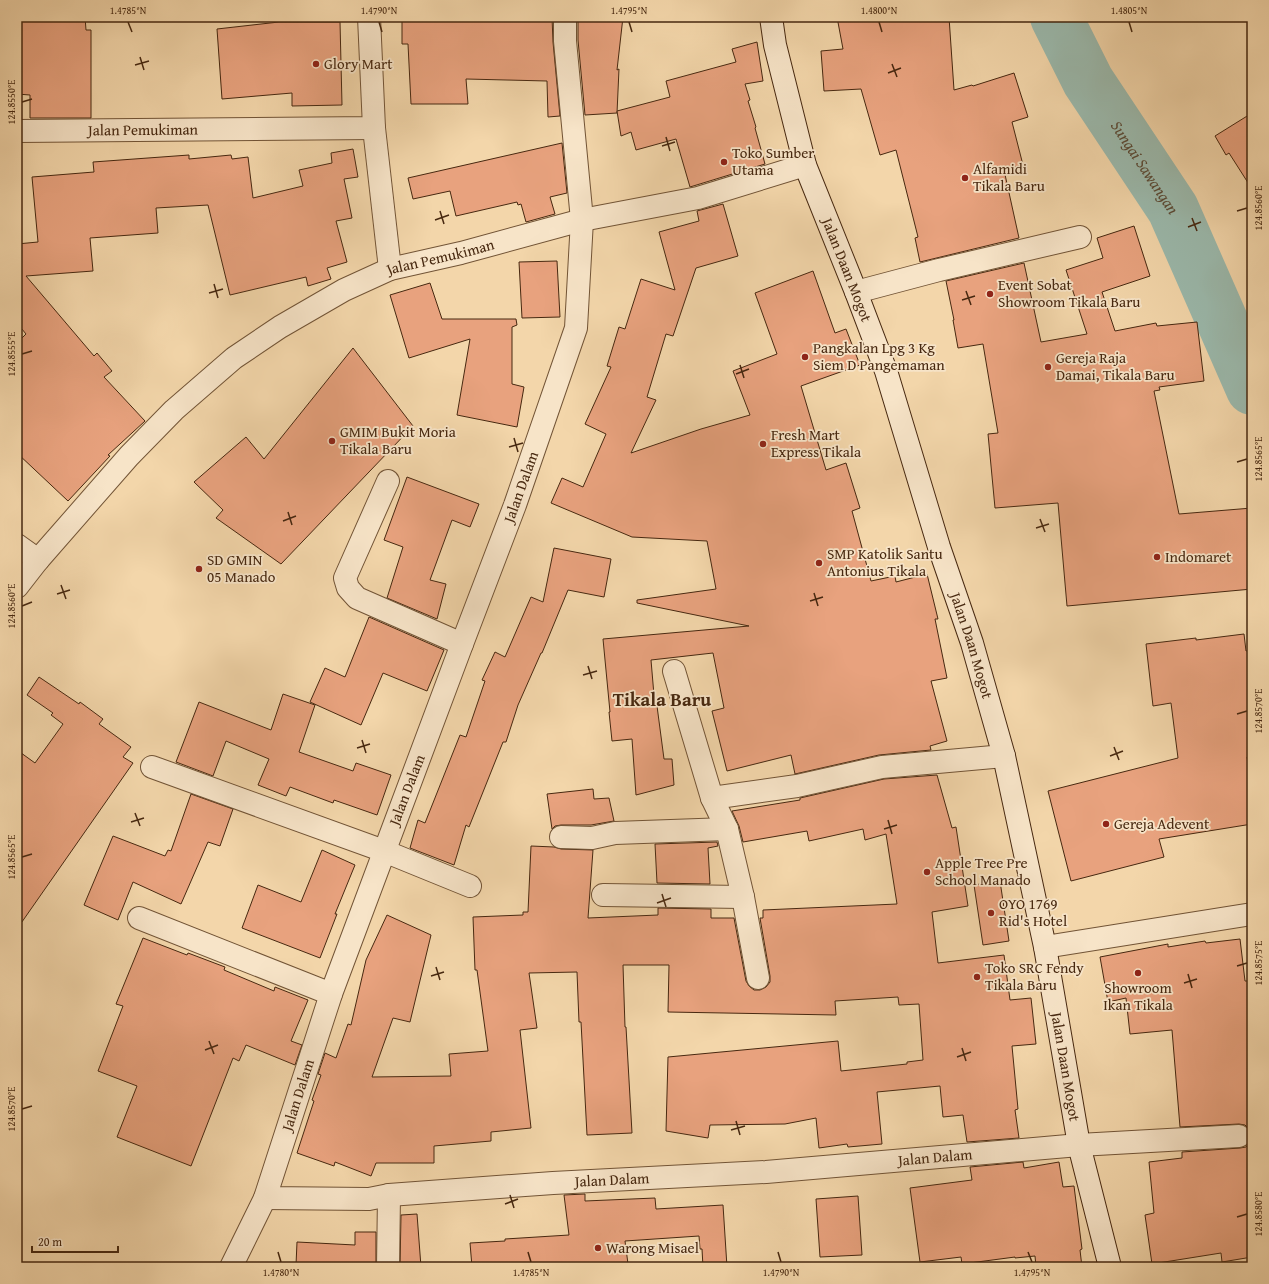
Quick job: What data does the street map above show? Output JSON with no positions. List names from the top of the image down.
{
  "streets": {
    "street": ["Jalan Pemukiman", "Jalan Daan Mogot", "Jalan Dalam"]
  },
  "crossings": [
    ["Jalan Pemukiman", "Jalan Daan Mogot"],
    ["Jalan Pemukiman", "Jalan Dalam"],
    ["Jalan Daan Mogot", "Jalan Dalam"]
  ],
  "districts": ["Tikala Baru"],
  "water": ["Sungai Sawangan"],
  "places": [
    "Glory Mart",
    "Toko Sumber Utama",
    "Alfamidi Tikala Baru",
    "Event Sobat Showroom Tikala Baru",
    "Pangkalan Lpg 3 Kg Siem D Pangemaman",
    "Gereja Raja Damai, Tikala Baru",
    "GMIM Bukit Moria Tikala Baru",
    "Fresh Mart Express Tikala",
    "Indomaret",
    "SMP Katolik Santu Antonius Tikala",
    "SD GMIN 05 Manado",
    "Gereja Adevent",
    "Apple Tree Pre School Manado",
    "OYO 1769 Rid's Hotel",
    "Showroom Ikan Tikala",
    "Toko SRC Fendy Tikala Baru",
    "Warong Misael"
  ],
  "scale_bar": "20 m",
  "coordinates": [
    "1.4785°N",
    "1.4790°N",
    "1.4795°N",
    "1.4800°N",
    "1.4805°N",
    "124.8550°E",
    "124.8560°E",
    "124.8555°E",
    "124.8565°E",
    "124.8570°E",
    "124.8575°E",
    "124.8580°E",
    "1.4780°N"
  ]
}
